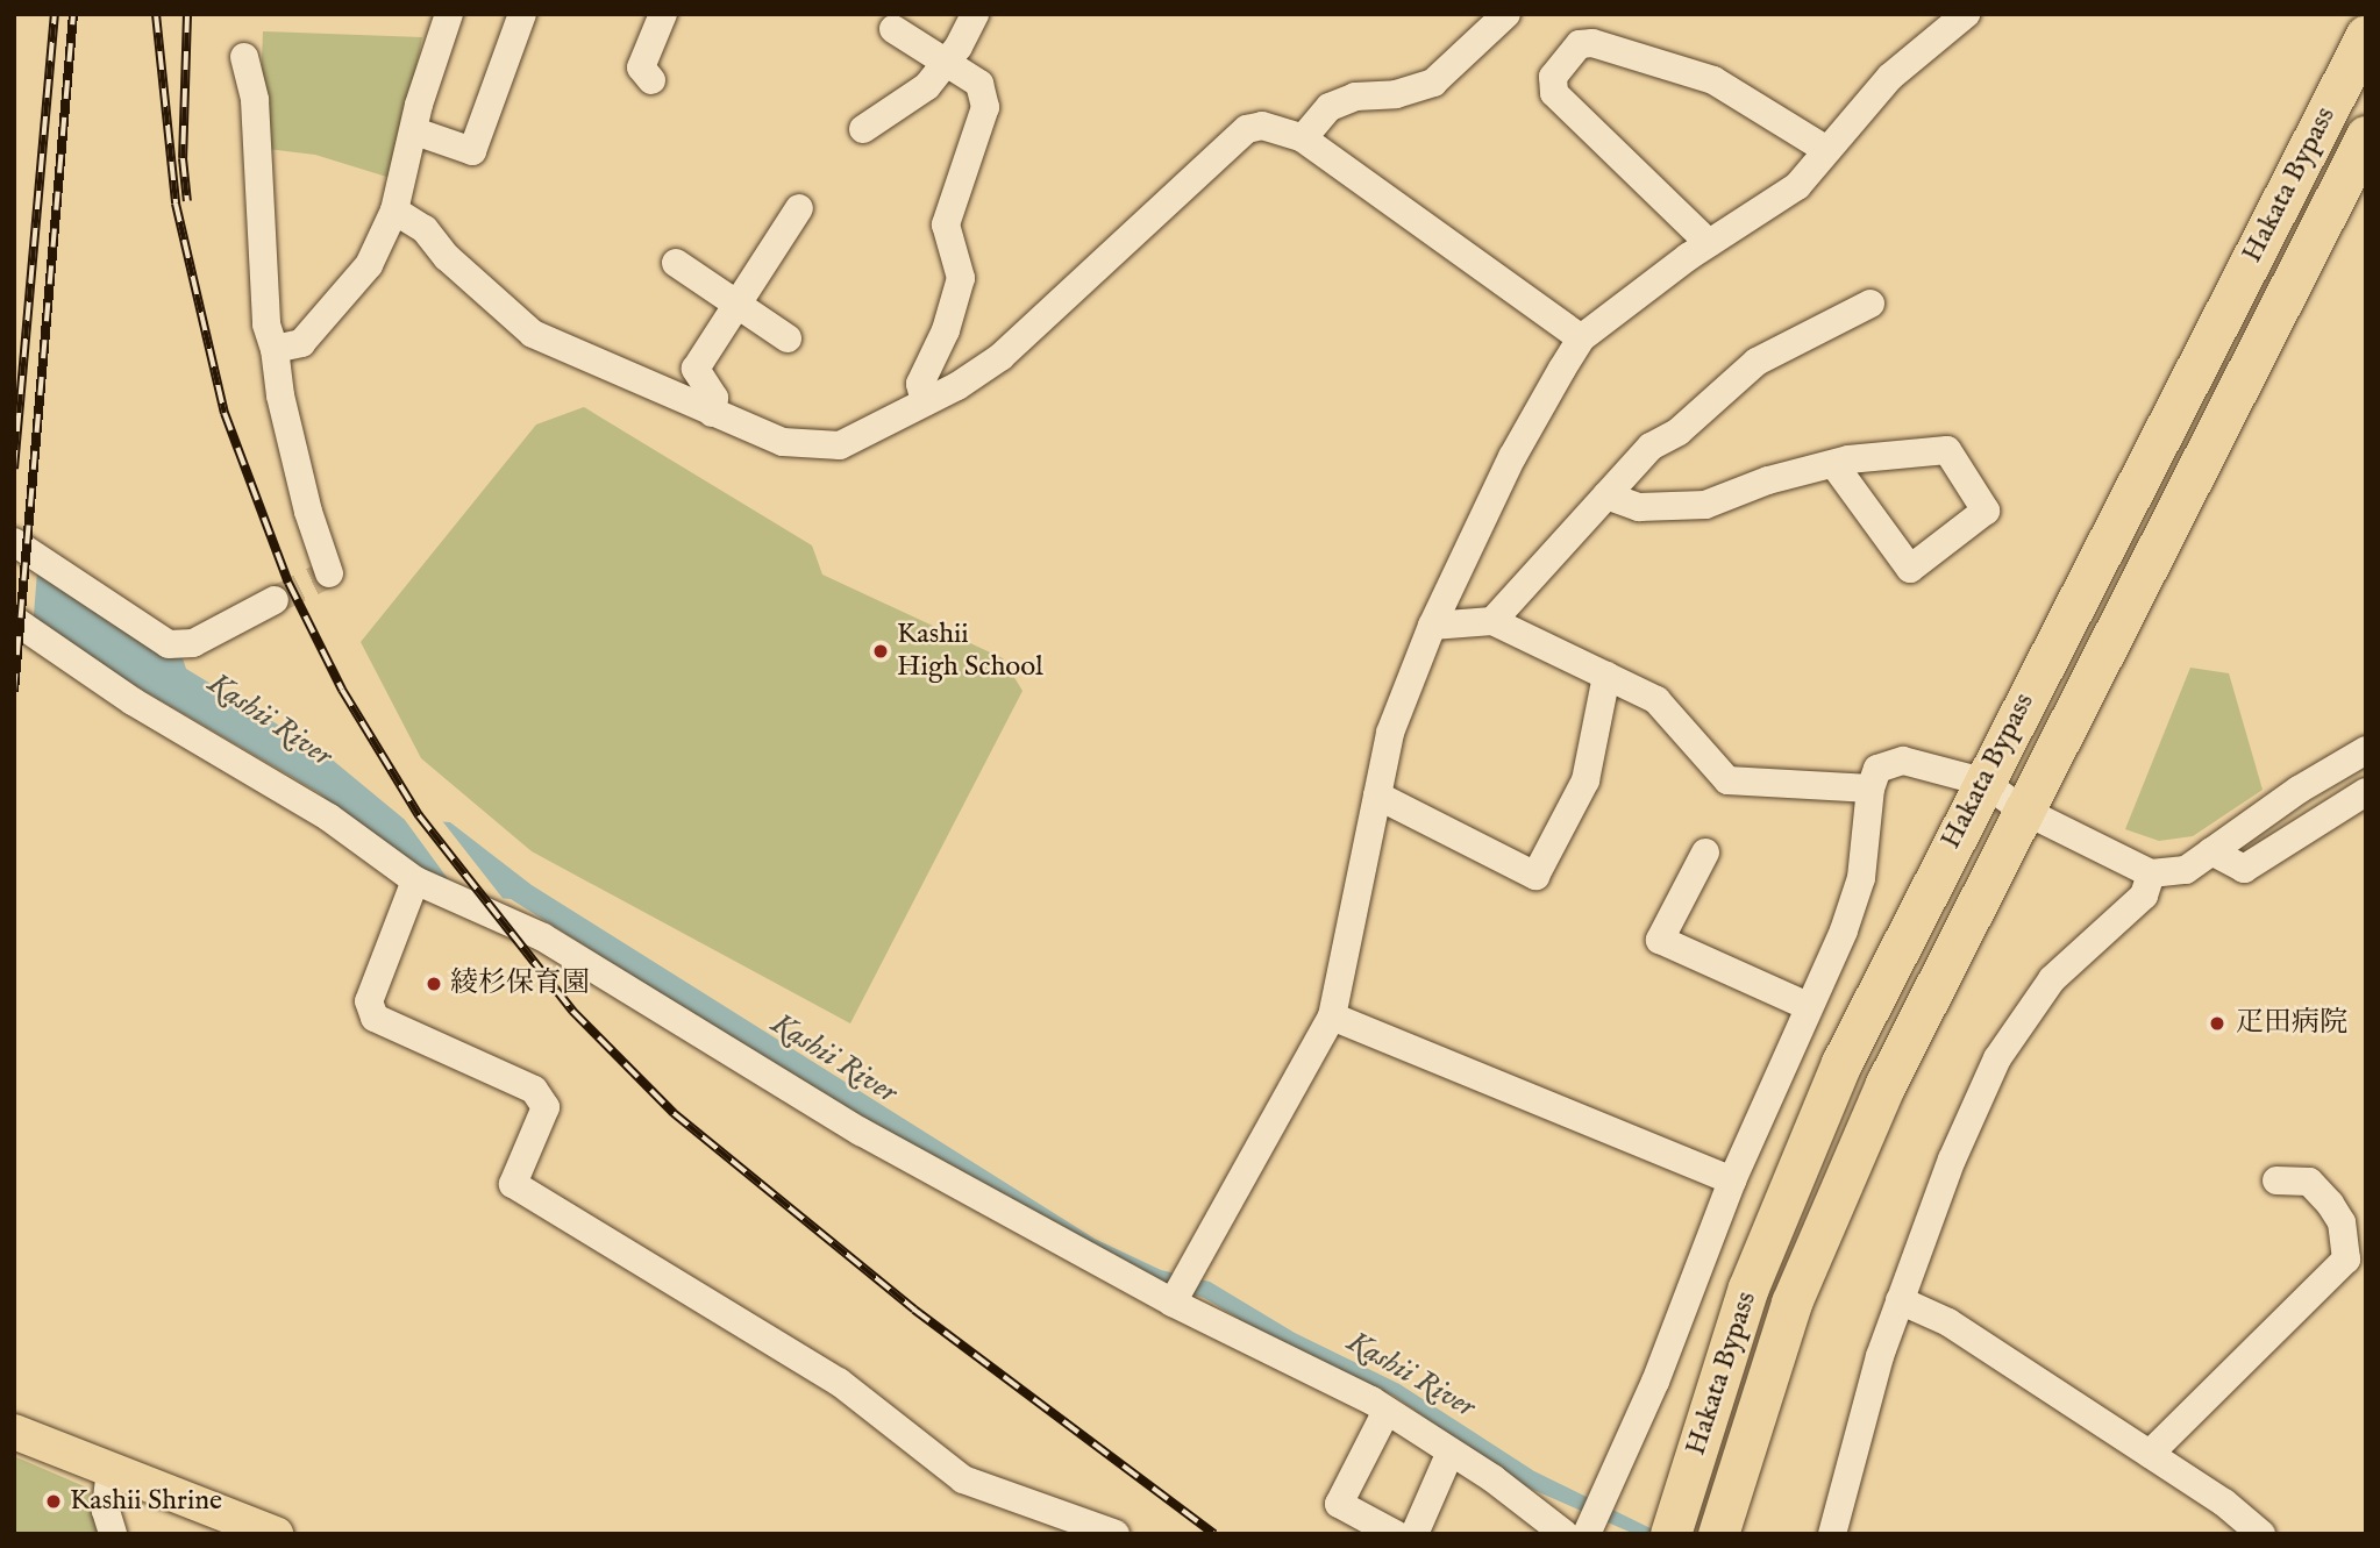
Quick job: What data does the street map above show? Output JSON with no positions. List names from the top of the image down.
{
  "streets": {
    "highway": ["Hakata Bypass"]
  },
  "water": ["Kashii River"],
  "places": [
    "Kashii High School",
    "綾杉保育園",
    "疋田病院",
    "Kashii Shrine"
  ]
}
